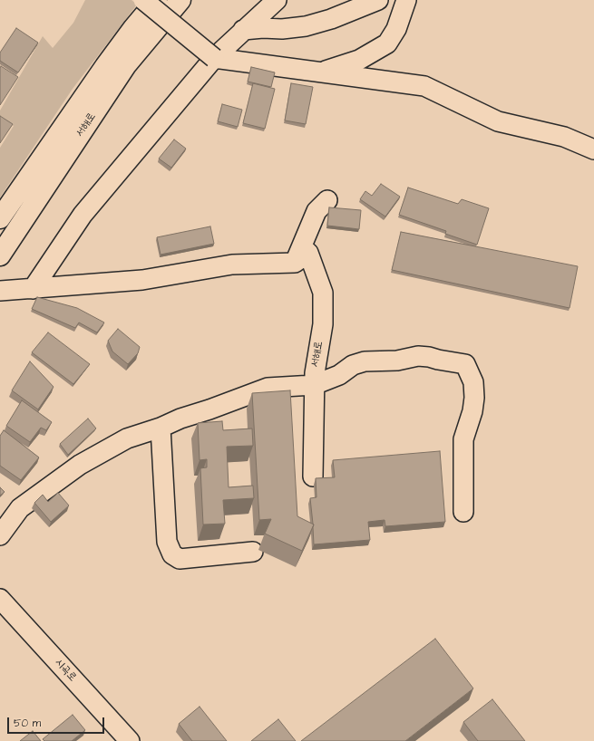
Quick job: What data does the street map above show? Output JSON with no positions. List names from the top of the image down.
{
  "streets": {
    "highway": ["서해로"],
    "street": ["시곡로"]
  },
  "scale_bar": "50 m"
}
